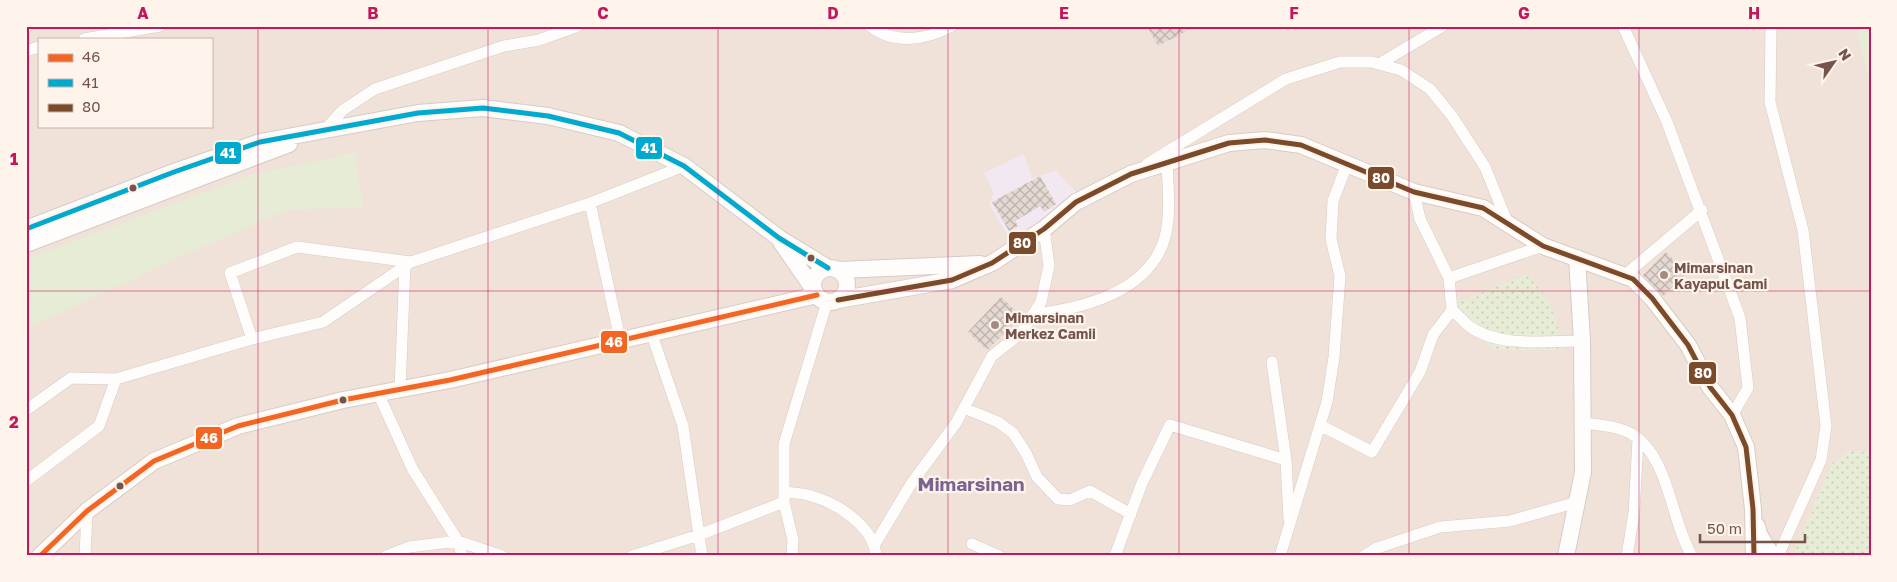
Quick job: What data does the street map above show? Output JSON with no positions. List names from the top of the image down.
{
  "districts": ["Mimarsinan"],
  "places": ["Mimarsinan Kayapul Cami", "Mimarsinan Merkez Camii"],
  "lines": ["transit line 41", "transit line 80", "transit line 46"],
  "legend": ["46", "41", "80"],
  "scale_bar": "50 m",
  "north": "top right",
  "grid": {
    "columns": [
      "A",
      "B",
      "C",
      "D",
      "E",
      "F",
      "G",
      "H"
    ],
    "rows": ["1", "2"]
  }
}
